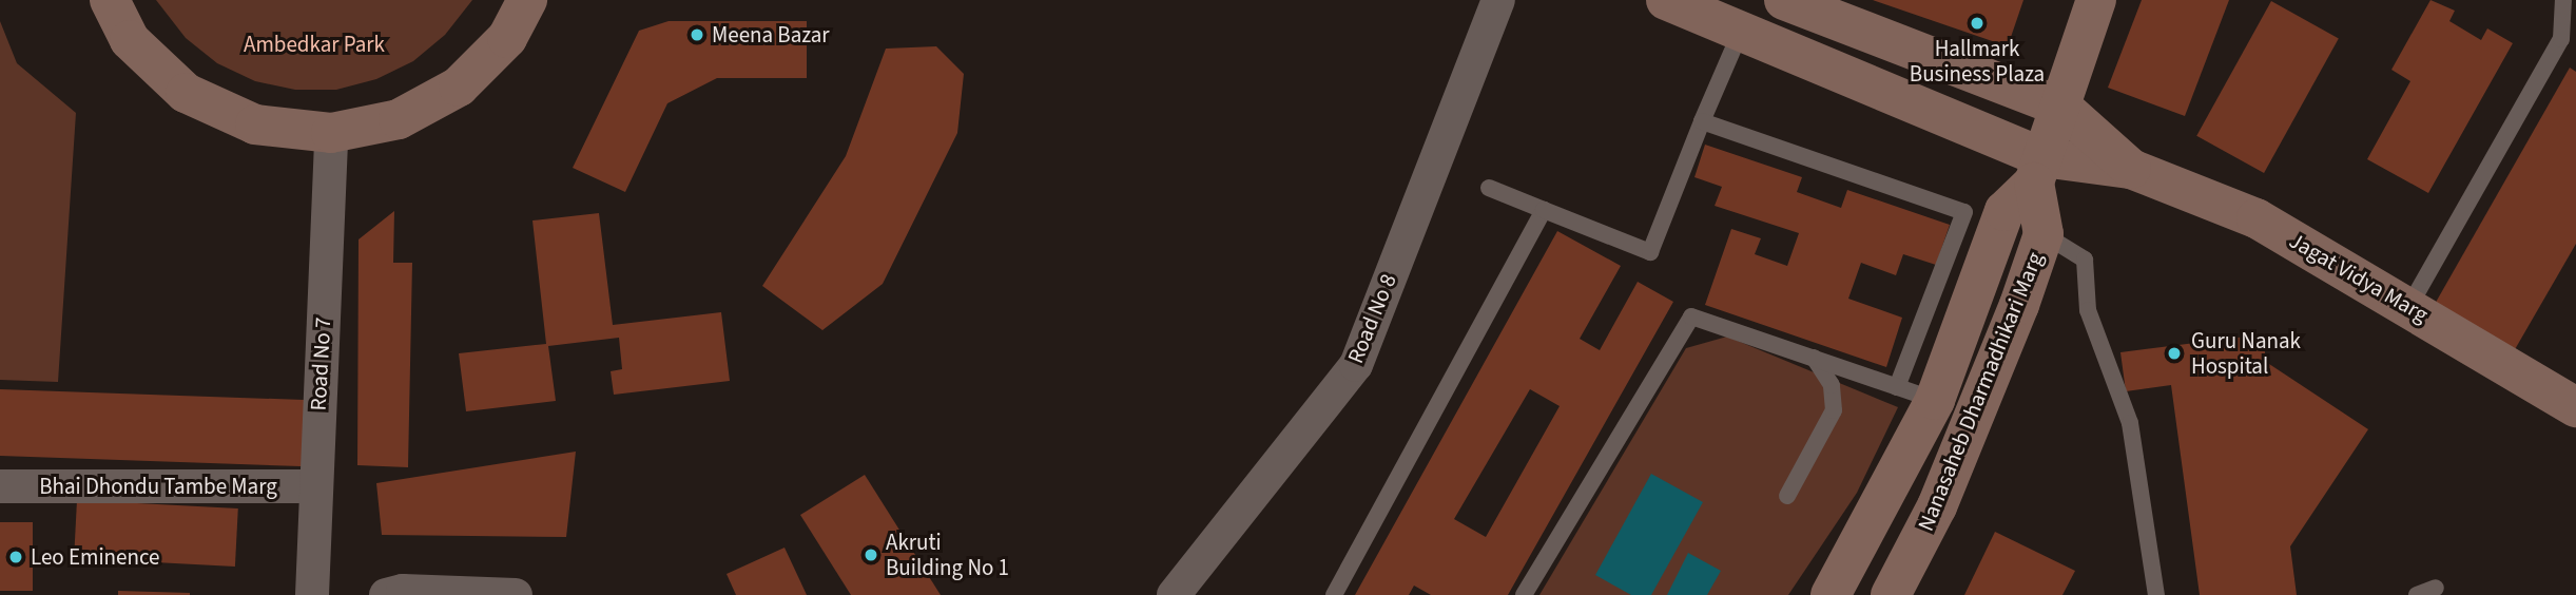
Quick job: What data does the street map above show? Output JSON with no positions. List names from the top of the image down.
{
  "streets": {
    "street": [
      "Jagat Vidya Marg",
      "Road No 8",
      "Road No 7",
      "Nanasaheb Dharmadhikari Marg",
      "Bhai Dhondu Tambe Marg"
    ]
  },
  "crossings": [
    ["Road No 7", "Bhai Dhondu Tambe Marg"]
  ],
  "parks": ["Ambedkar Park"],
  "places": [
    "Hallmark Business Plaza",
    "Meena Bazar",
    "Guru Nanak Hospital",
    "Akruti Building No 1",
    "Leo Eminence"
  ]
}
